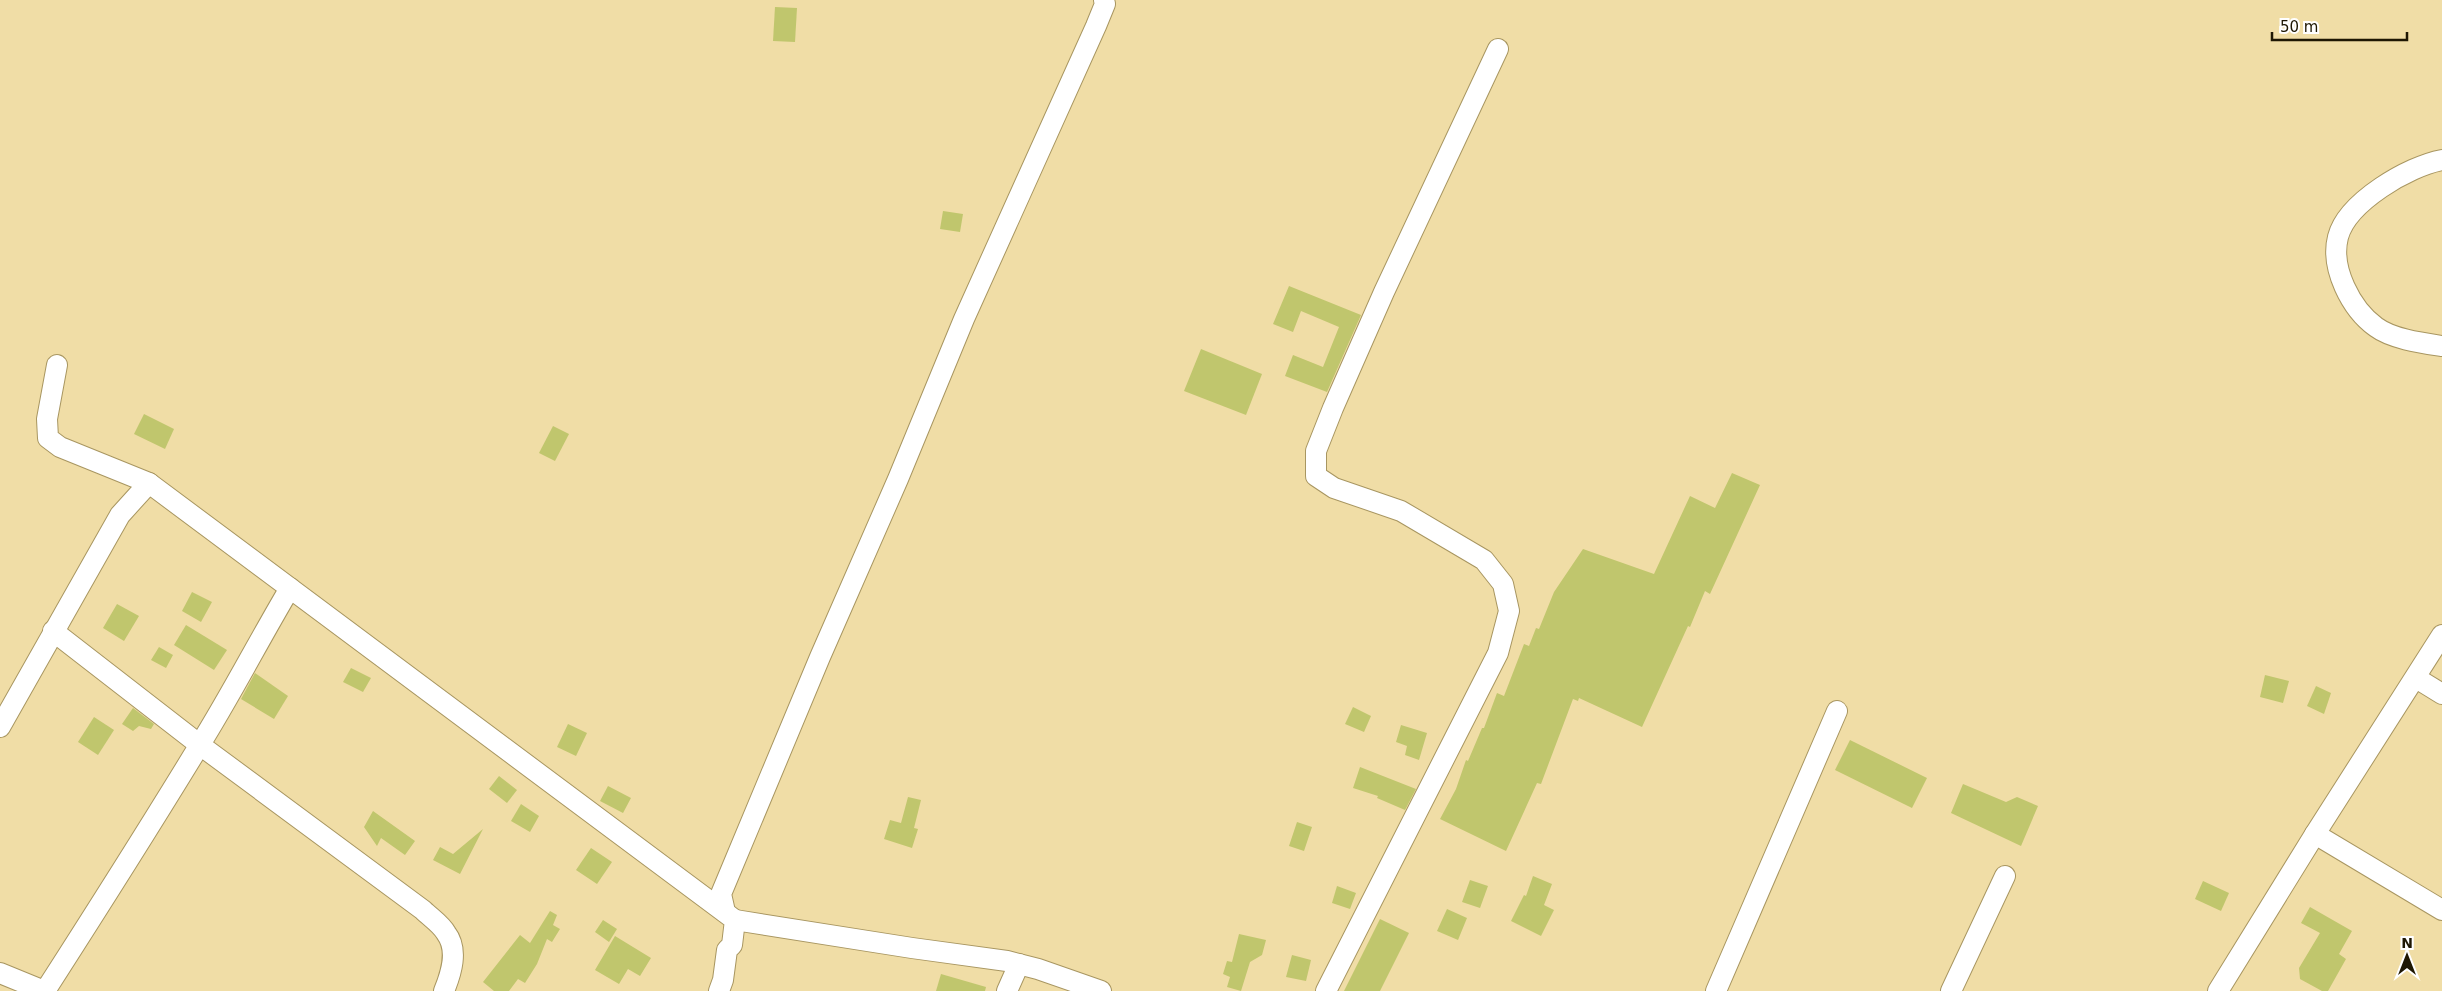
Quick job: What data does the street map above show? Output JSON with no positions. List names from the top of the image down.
{
  "scale_bar": "50 m",
  "north": "top"
}
